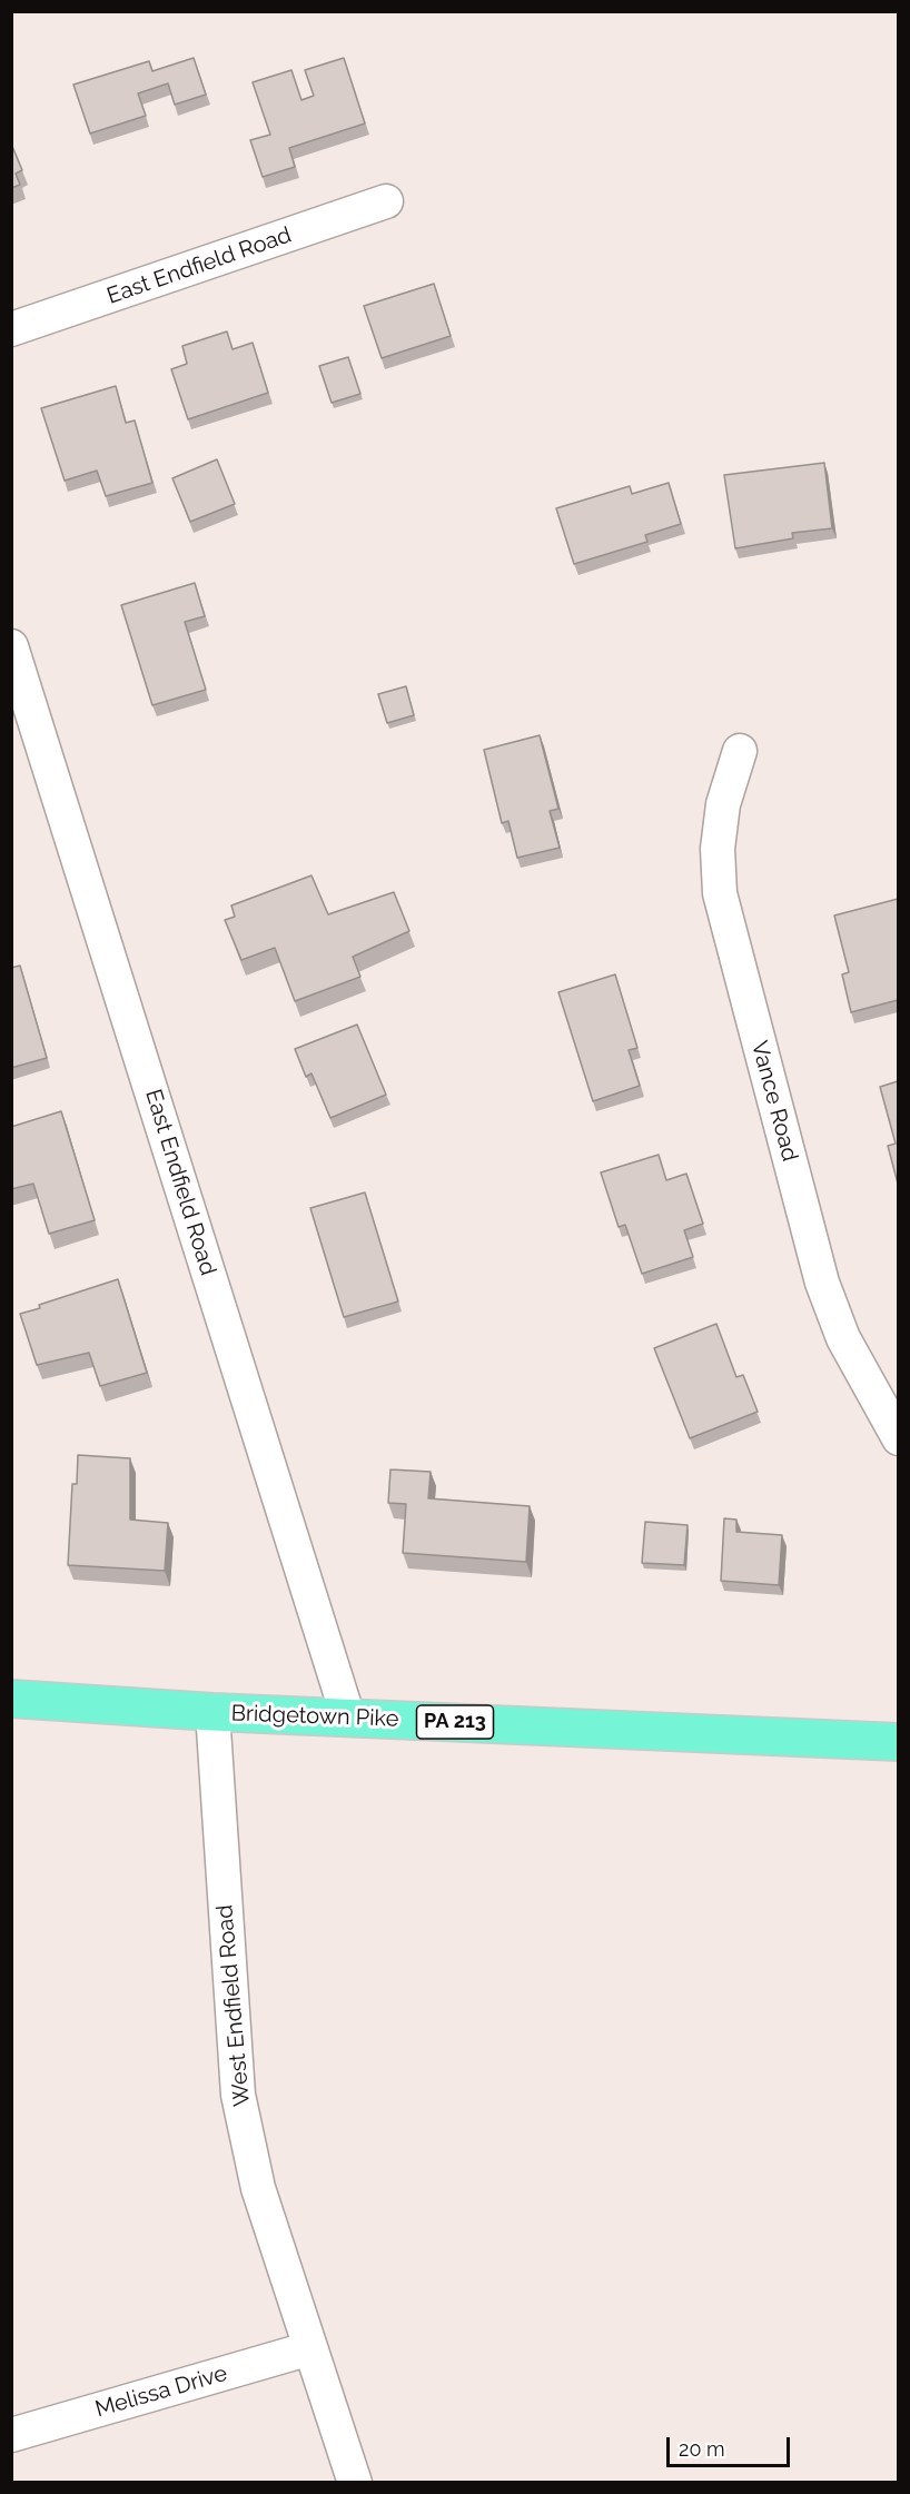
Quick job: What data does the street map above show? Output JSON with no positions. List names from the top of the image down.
{
  "streets": {
    "main road": ["Bridgetown Pike", "PA 213"],
    "street": [
      "East Endfield Road",
      "Vance Road",
      "West Endfield Road",
      "Melissa Drive"
    ]
  },
  "crossings": [
    ["East Endfield Road", "Bridgetown Pike"],
    ["Bridgetown Pike", "West Endfield Road"],
    ["West Endfield Road", "Melissa Drive"]
  ],
  "scale_bar": "20 m"
}
